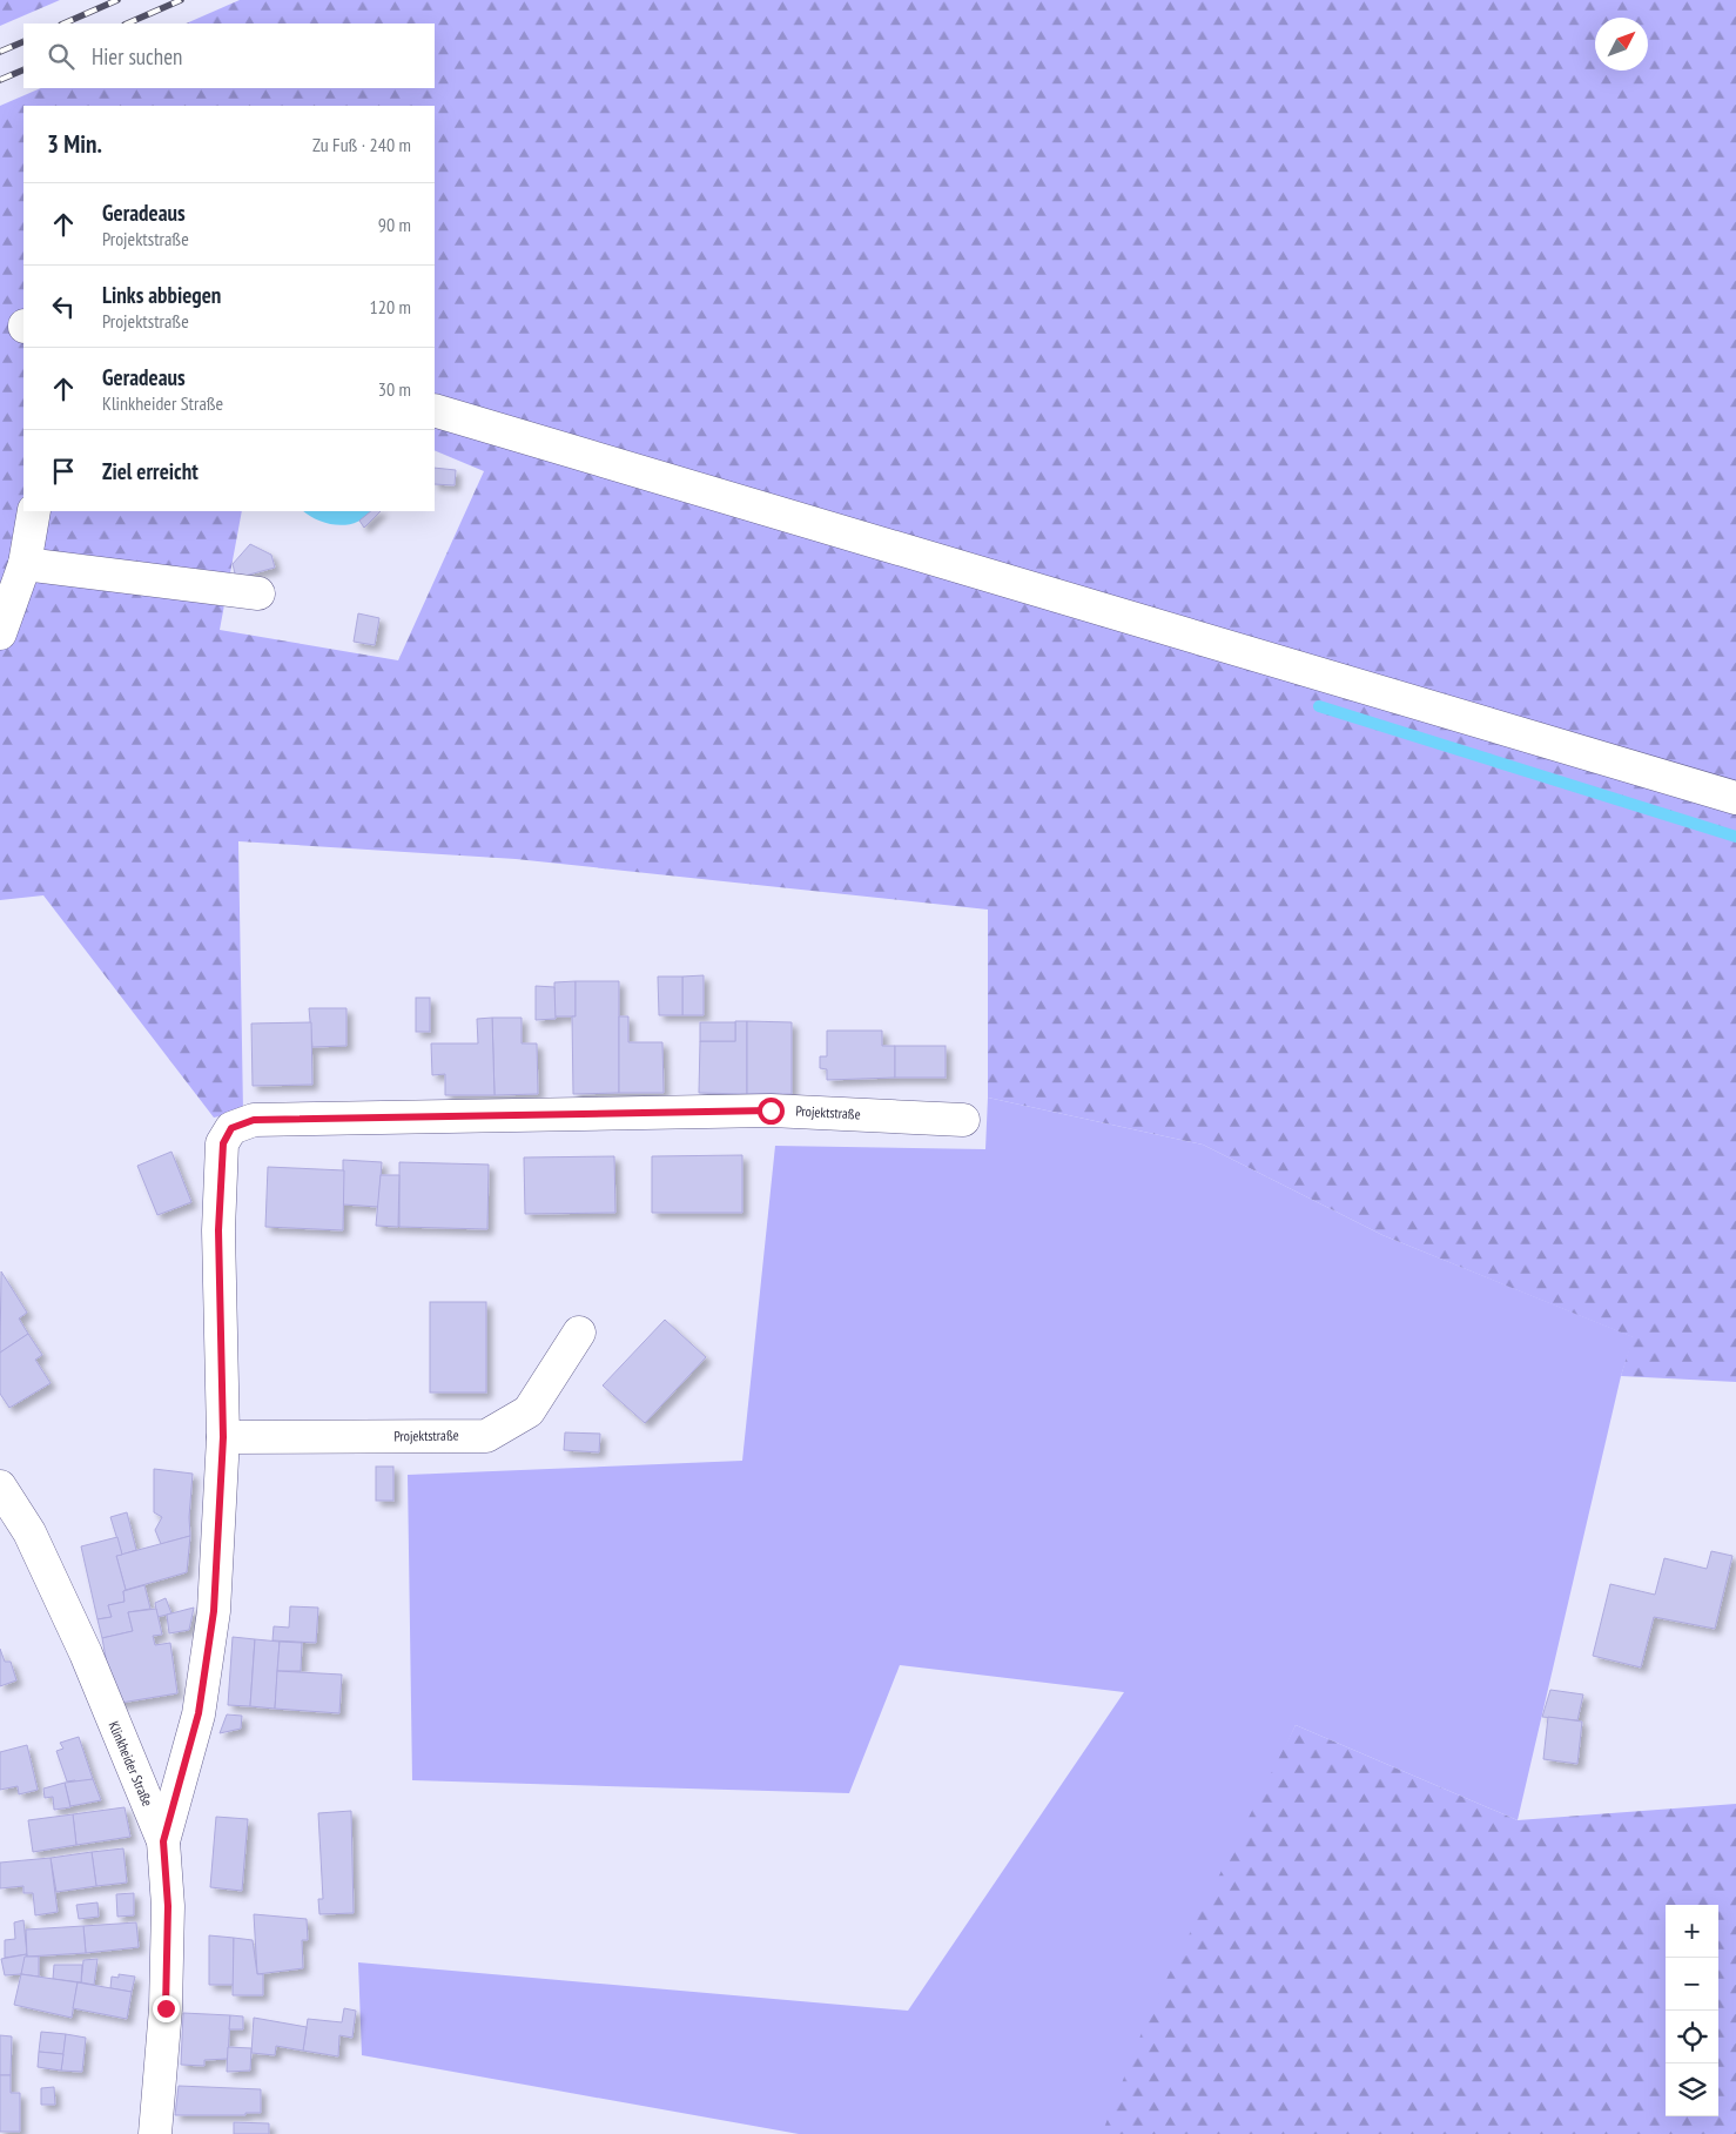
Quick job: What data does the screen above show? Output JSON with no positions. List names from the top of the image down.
{
  "streets": {
    "street": ["Projektstraße", "Klinkheider Straße"]
  },
  "crossings": [
    ["Projektstraße", "Klinkheider Straße"]
  ],
  "north": "top right",
  "page": {
    "search": "Hier suchen",
    "heading": ["3 Min.", "Zu Fuß · 240 m"],
    "list": [
      ["Geradeaus", "Projektstraße", "90 m"],
      ["Links abbiegen", "Projektstraße", "120 m"],
      ["Geradeaus", "Klinkheider Straße", "30 m"],
      "Ziel erreicht"
    ],
    "map_buttons": ["+", "−"]
  }
}
